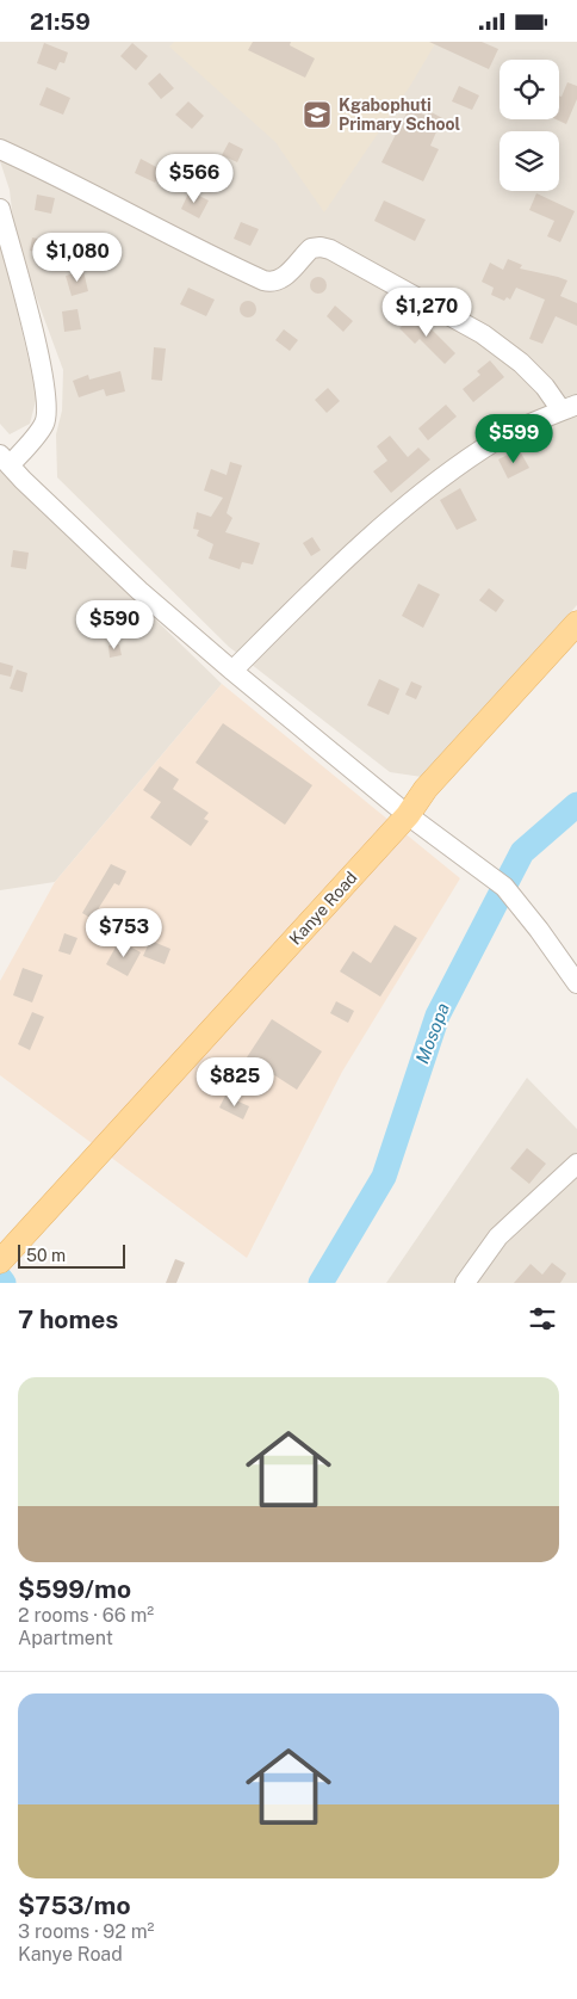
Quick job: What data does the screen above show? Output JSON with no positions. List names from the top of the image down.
{
  "streets": {
    "main road": ["Kanye Road"]
  },
  "water": ["Mosopa"],
  "places": {
    "school or university": ["Kgabophuti Primary School"]
  },
  "scale_bar": "50 m",
  "page": {
    "status": "21:59",
    "price": [
      "$566",
      "$1,080",
      "$1,270",
      "$599",
      "$590",
      "$753",
      "$825"
    ],
    "scale": "50 m",
    "heading": "7 homes",
    "list": [
      {
        "name": "$599/mo",
        "note": "2 rooms · 66 m² · Apartment"
      },
      {
        "name": "$753/mo",
        "note": "3 rooms · 92 m² · Kanye Road"
      }
    ]
  }
}
